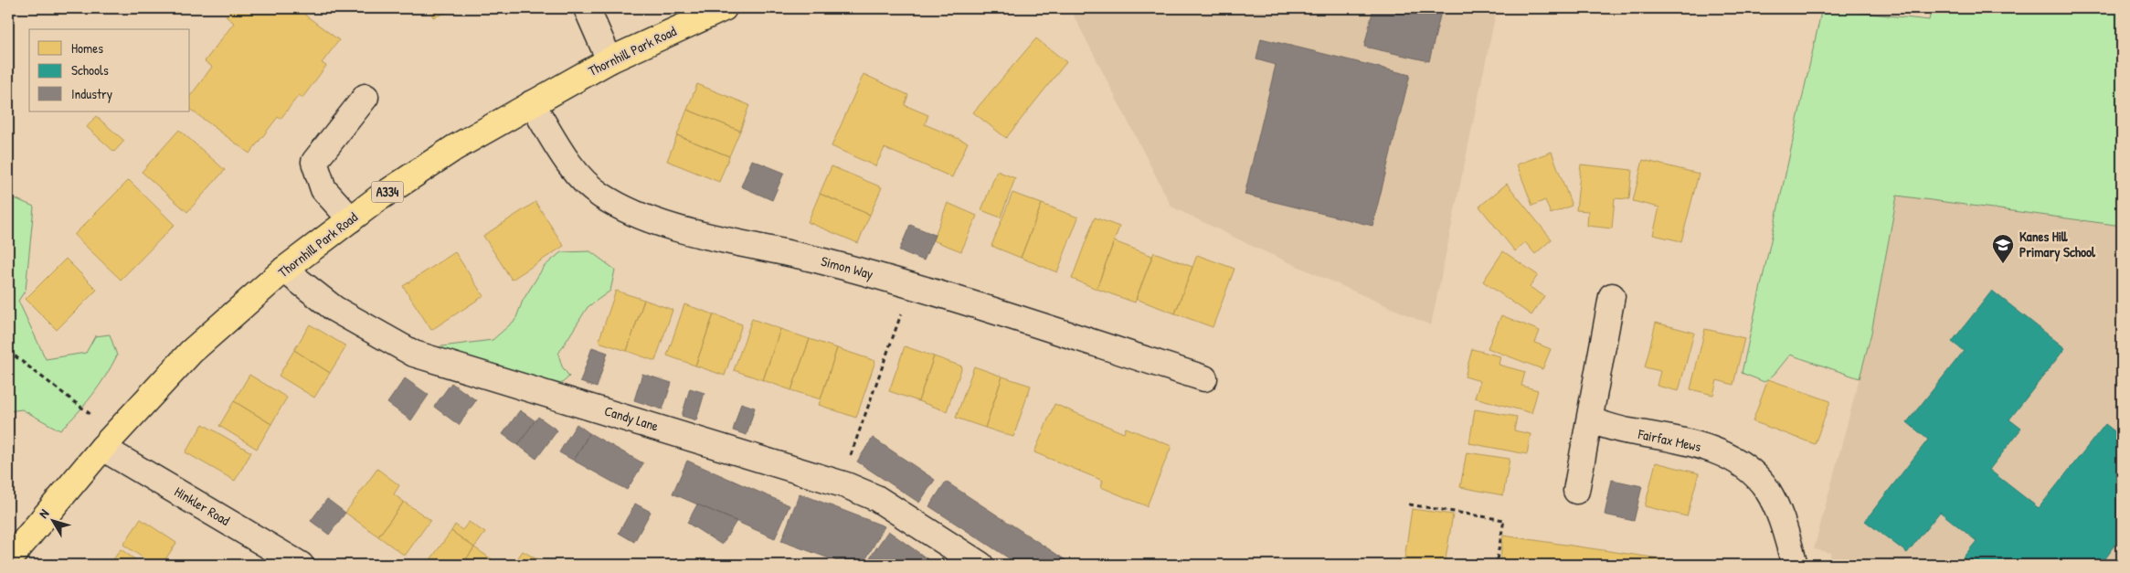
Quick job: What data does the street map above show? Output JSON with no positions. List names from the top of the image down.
{
  "streets": {
    "main road": ["Thornhill Park Road", "A334"],
    "street": [
      "Simon Way",
      "Candy Lane",
      "Fairfax Mews",
      "Hinkler Road"
    ]
  },
  "crossings": [
    ["Thornhill Park Road", "Simon Way"],
    ["Thornhill Park Road", "Candy Lane"],
    ["Thornhill Park Road", "Hinkler Road"]
  ],
  "places": {
    "school or university": ["Kanes Hill Primary School"]
  },
  "legend": ["Homes", "Schools", "Industry"],
  "north": "top left"
}
